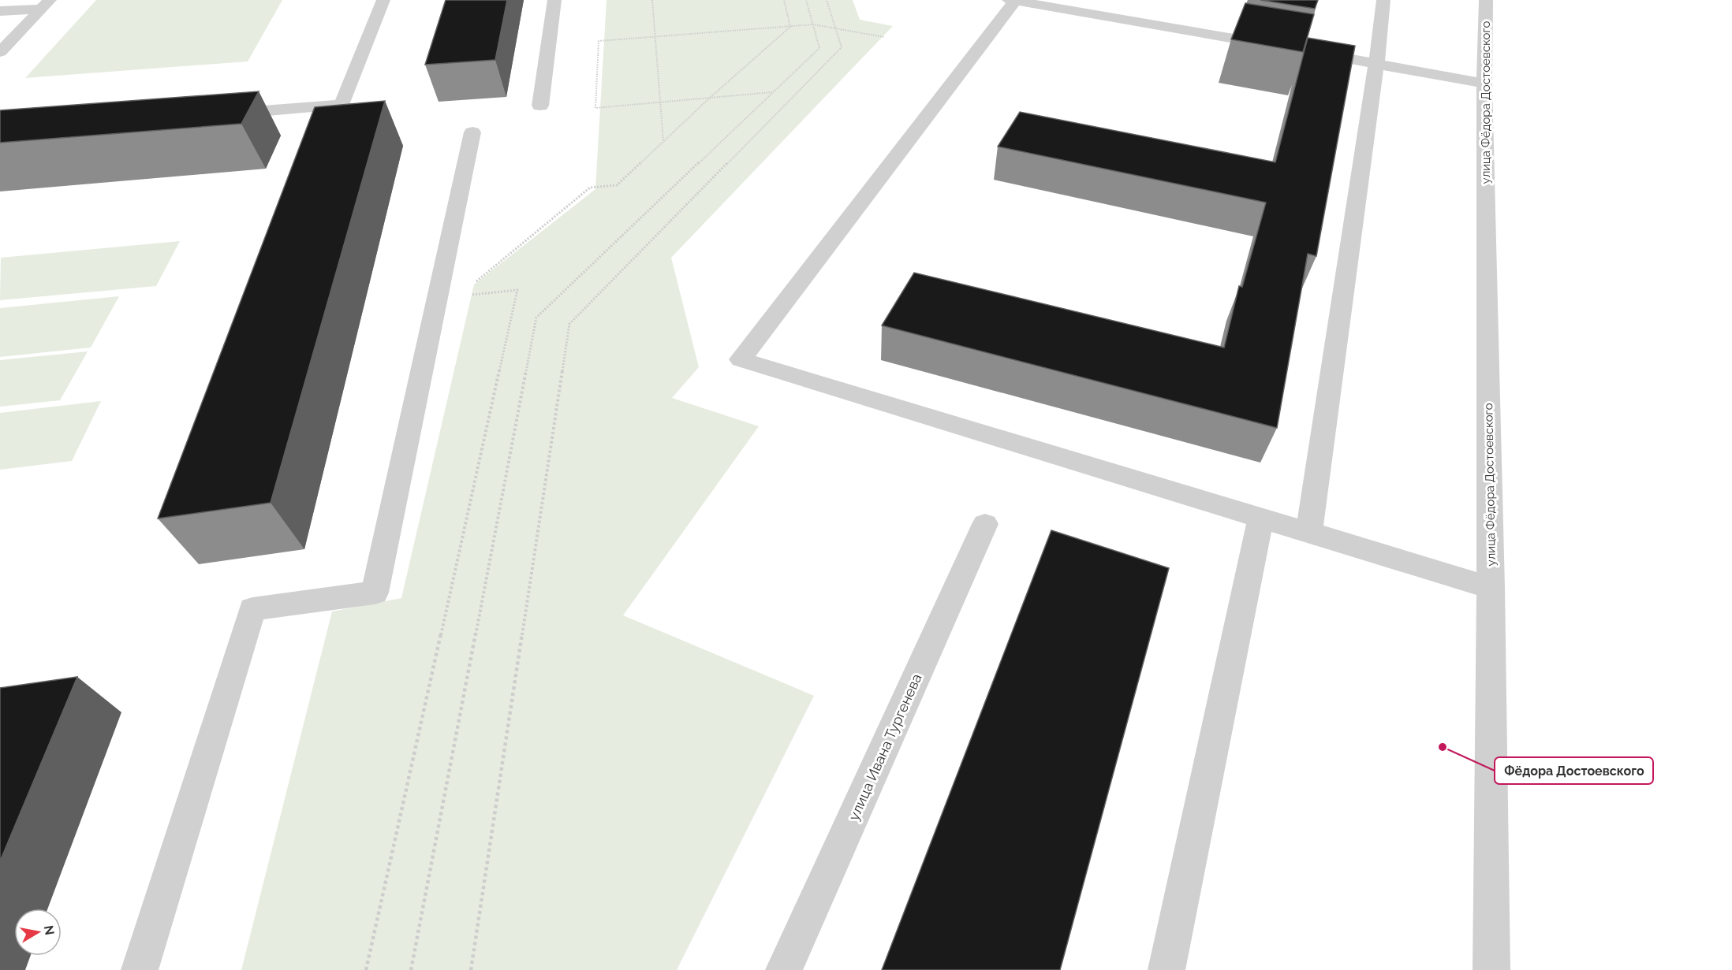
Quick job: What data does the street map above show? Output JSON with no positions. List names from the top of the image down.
{
  "streets": {
    "street": ["улица Фёдора Достоевского", "улица Ивана Тургенева"]
  },
  "places": ["Фёдора Достоевского"],
  "north": "right"
}
